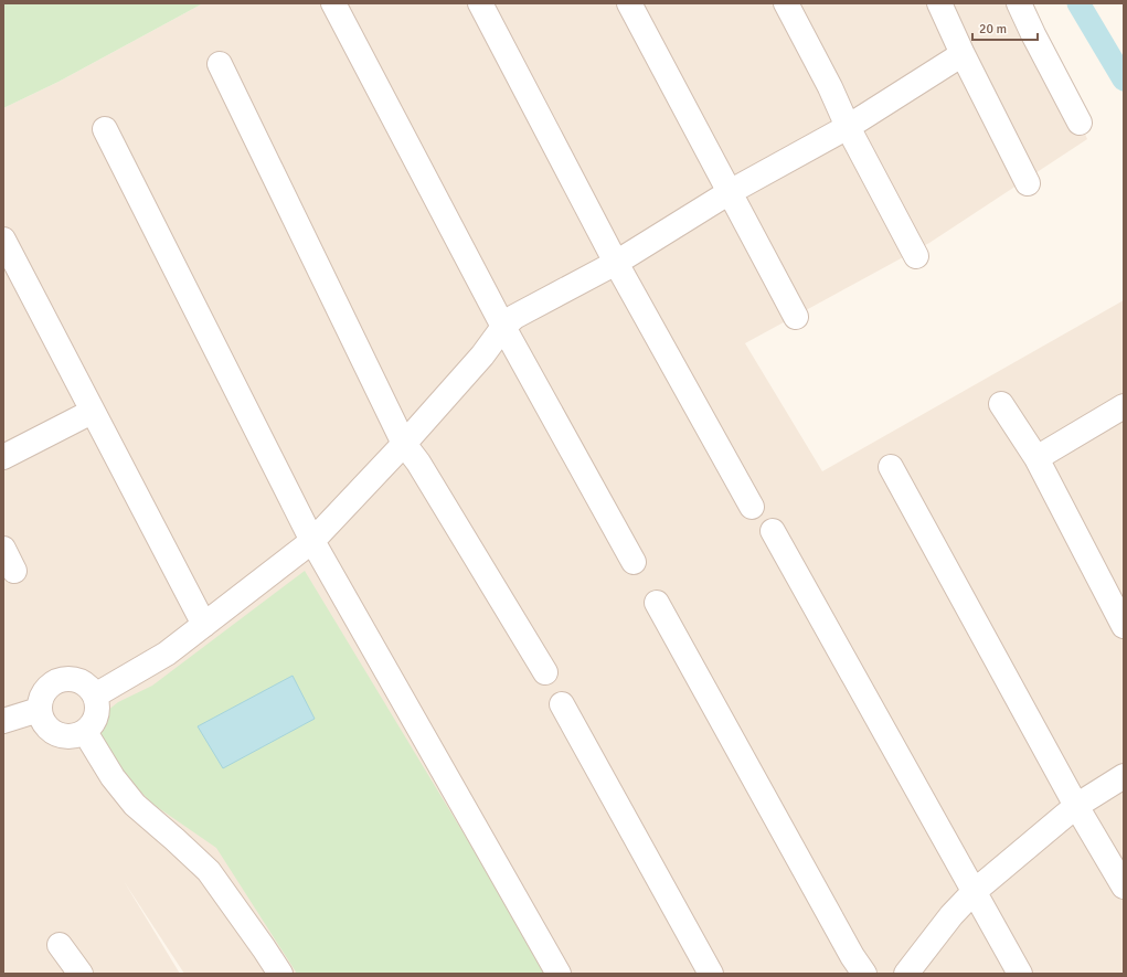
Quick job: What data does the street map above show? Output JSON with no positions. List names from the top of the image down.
{
  "scale_bar": "20 m"
}
